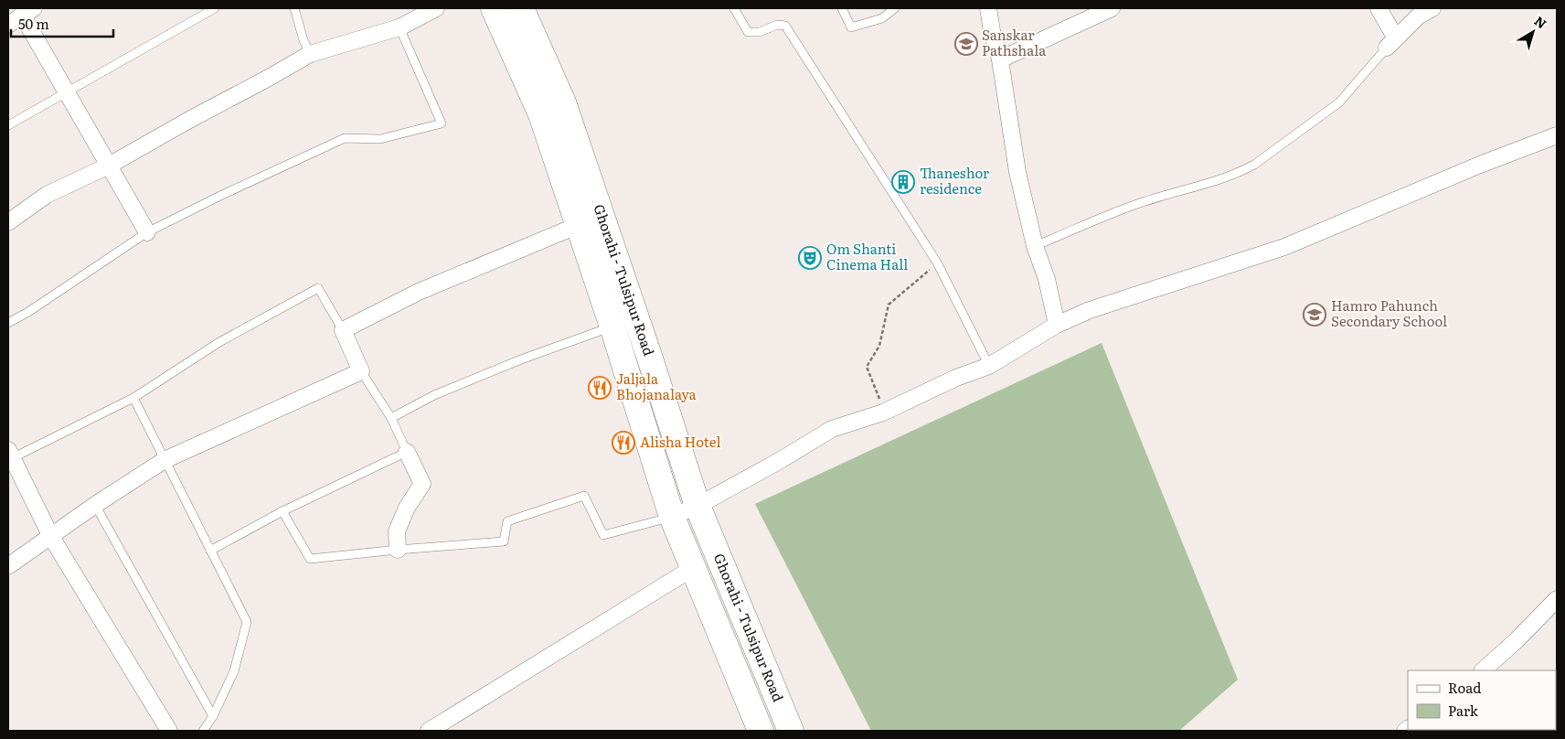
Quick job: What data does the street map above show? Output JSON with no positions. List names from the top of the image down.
{
  "streets": {
    "main road": ["Ghorahi - Tulsipur Road"]
  },
  "places": {
    "school or university": ["Sanskar Pathshala", "Hamro Pahunch Secondary School"],
    "building": ["Thaneshor residence"],
    "theatre": ["Om Shanti Cinema Hall"],
    "restaurant": ["Jaljala Bhojanalaya", "Alisha Hotel"]
  },
  "legend": ["Road", "Park"],
  "scale_bar": "50 m",
  "north": "top right"
}
